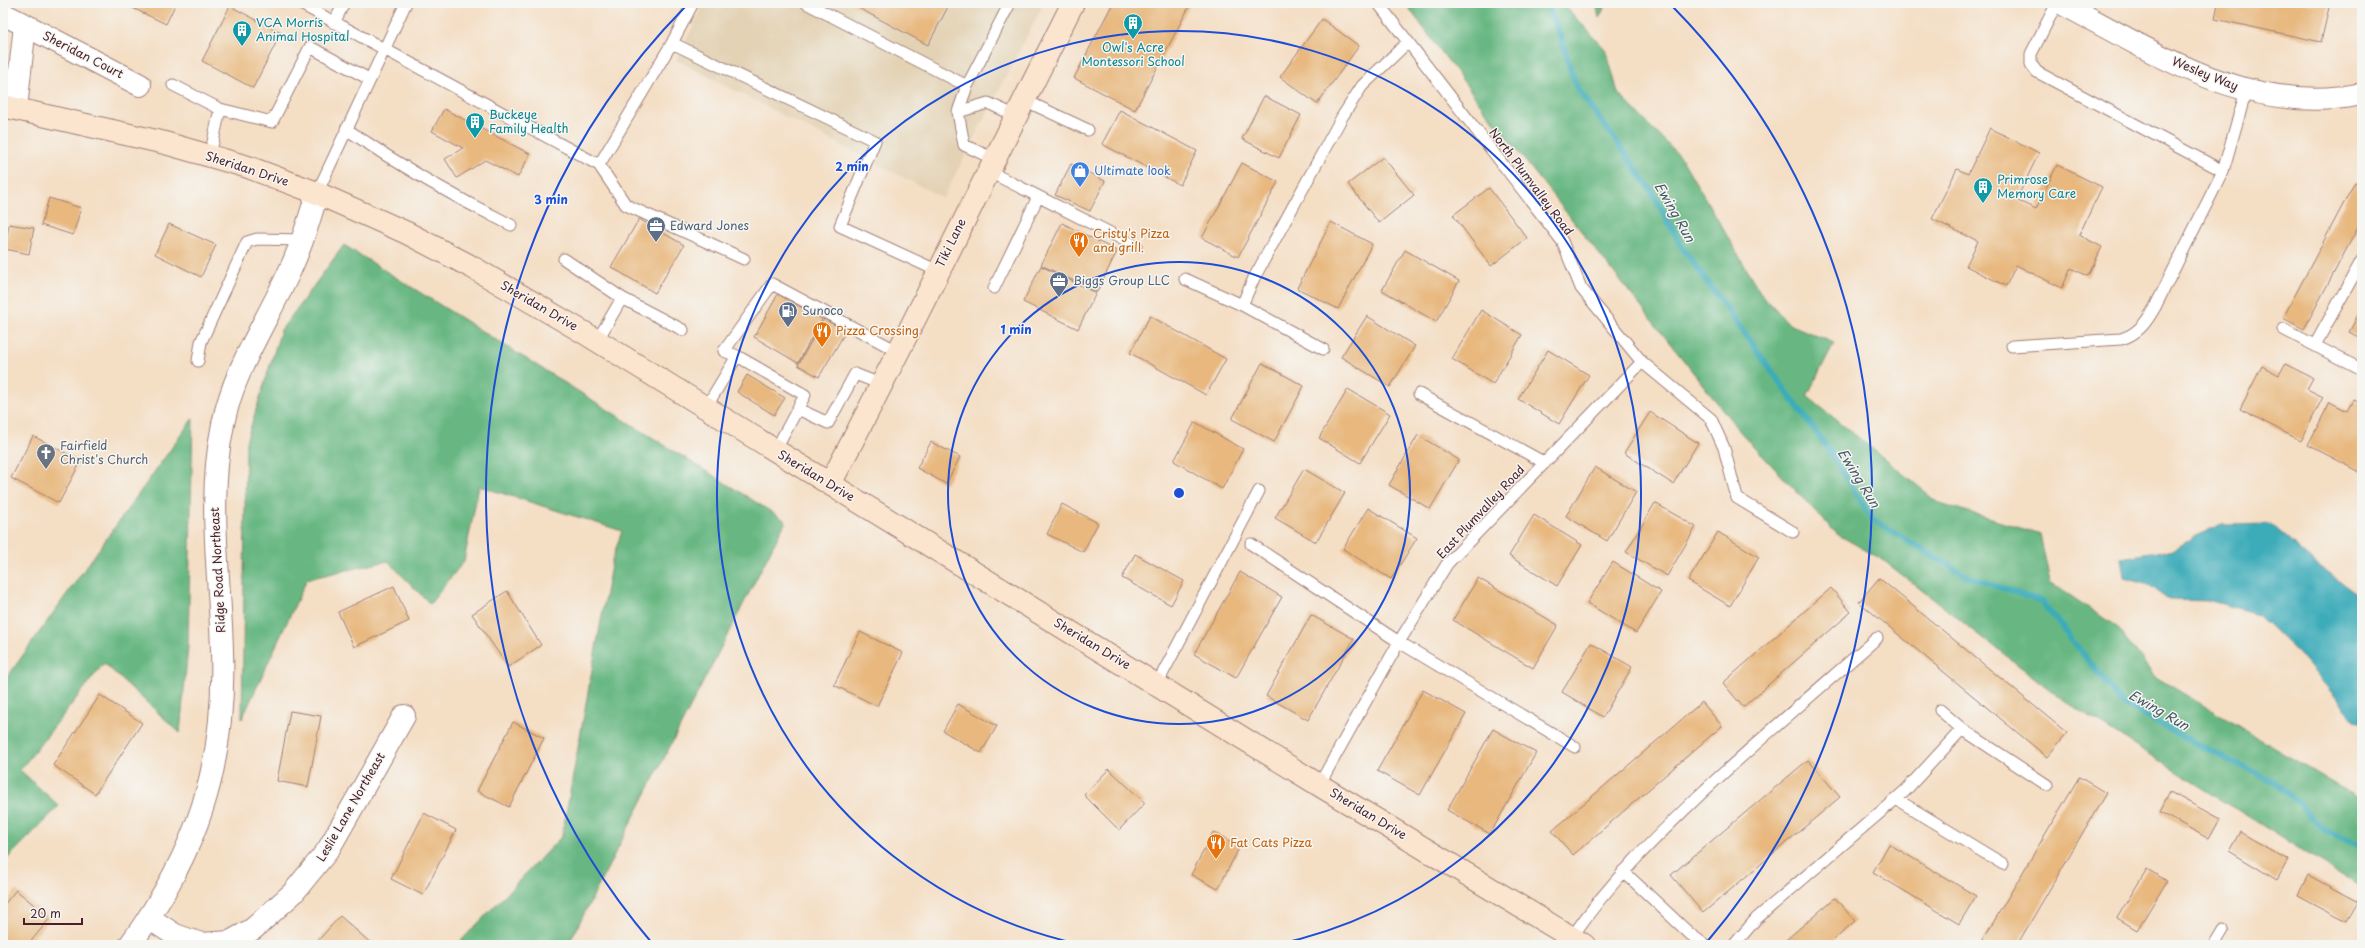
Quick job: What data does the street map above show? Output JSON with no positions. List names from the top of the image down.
{
  "streets": {
    "street": [
      "Sheridan Court",
      "Wesley Way",
      "Sheridan Drive",
      "Tiki Lane",
      "Ridge Road Northeast",
      "Leslie Lane Northeast"
    ],
    "lane": ["North Plumvalley Road", "East Plumvalley Road"]
  },
  "crossings": [
    ["Sheridan Drive", "Tiki Lane"],
    ["Sheridan Drive", "East Plumvalley Road"],
    ["Sheridan Drive", "Ridge Road Northeast"],
    ["North Plumvalley Road", "East Plumvalley Road"],
    ["Ridge Road Northeast", "Leslie Lane Northeast"]
  ],
  "water": ["Ewing Run"],
  "places": {
    "building": [
      "Owl's Acre Montessori School",
      "VCA Morris Animal Hospital",
      "Buckeye Family Health",
      "Primrose Memory Care"
    ],
    "shop": ["Ultimate look"],
    "office": ["Edward Jones", "Biggs Group LLC"],
    "restaurant": ["Cristy's Pizza and grill.", "Pizza Crossing", "Fat Cats Pizza"],
    "fuel station": ["Sunoco"],
    "church": ["Fairfield Christ's Church"]
  },
  "scale_bar": "20 m",
  "rings": ["2 min", "3 min", "1 min"]
}
